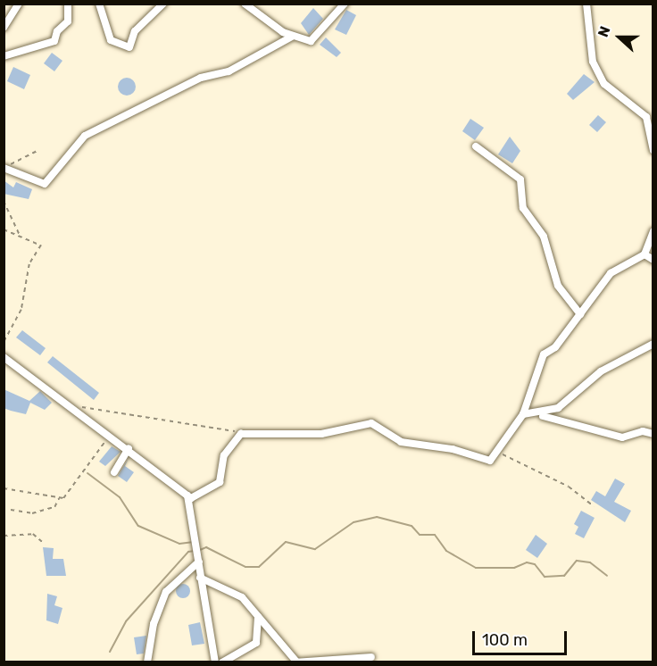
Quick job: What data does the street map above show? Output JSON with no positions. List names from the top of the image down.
{
  "scale_bar": "100 m",
  "north": "left"
}
